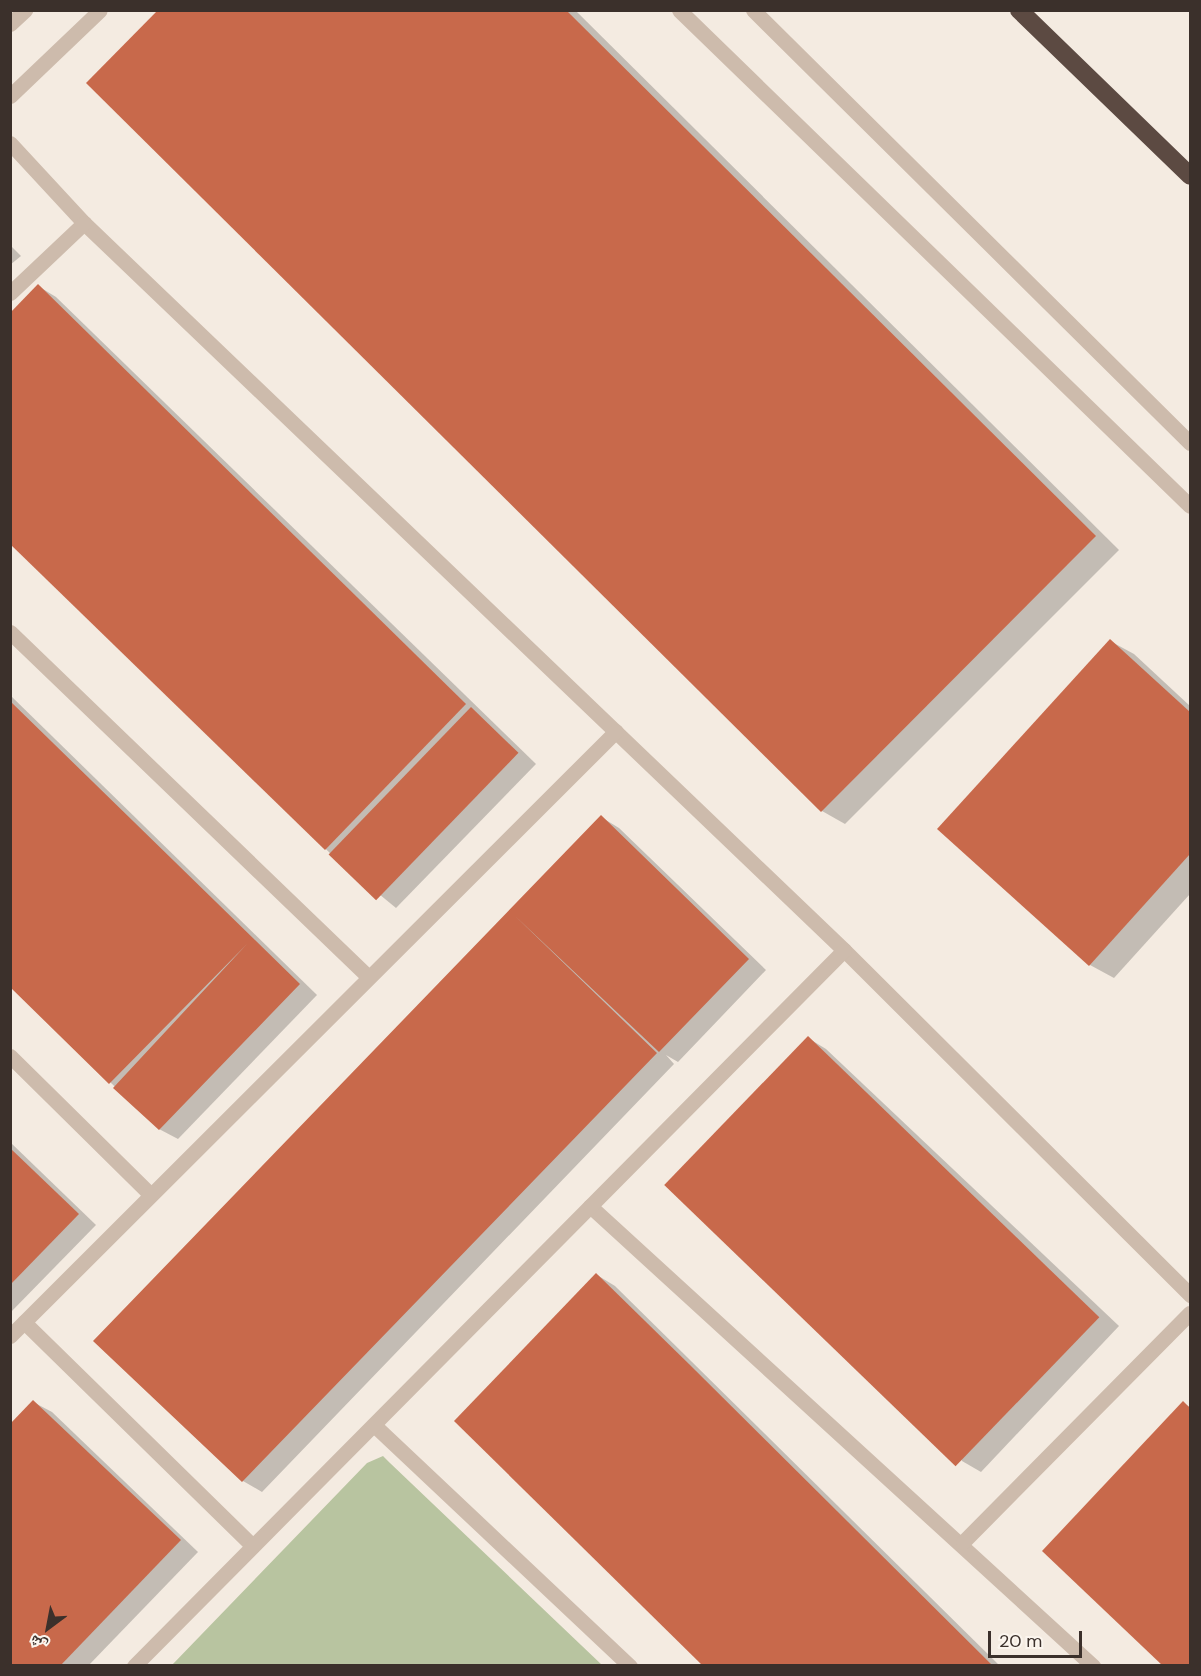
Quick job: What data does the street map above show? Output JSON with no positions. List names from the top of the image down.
{
  "scale_bar": "20 m",
  "north": "bottom left"
}
